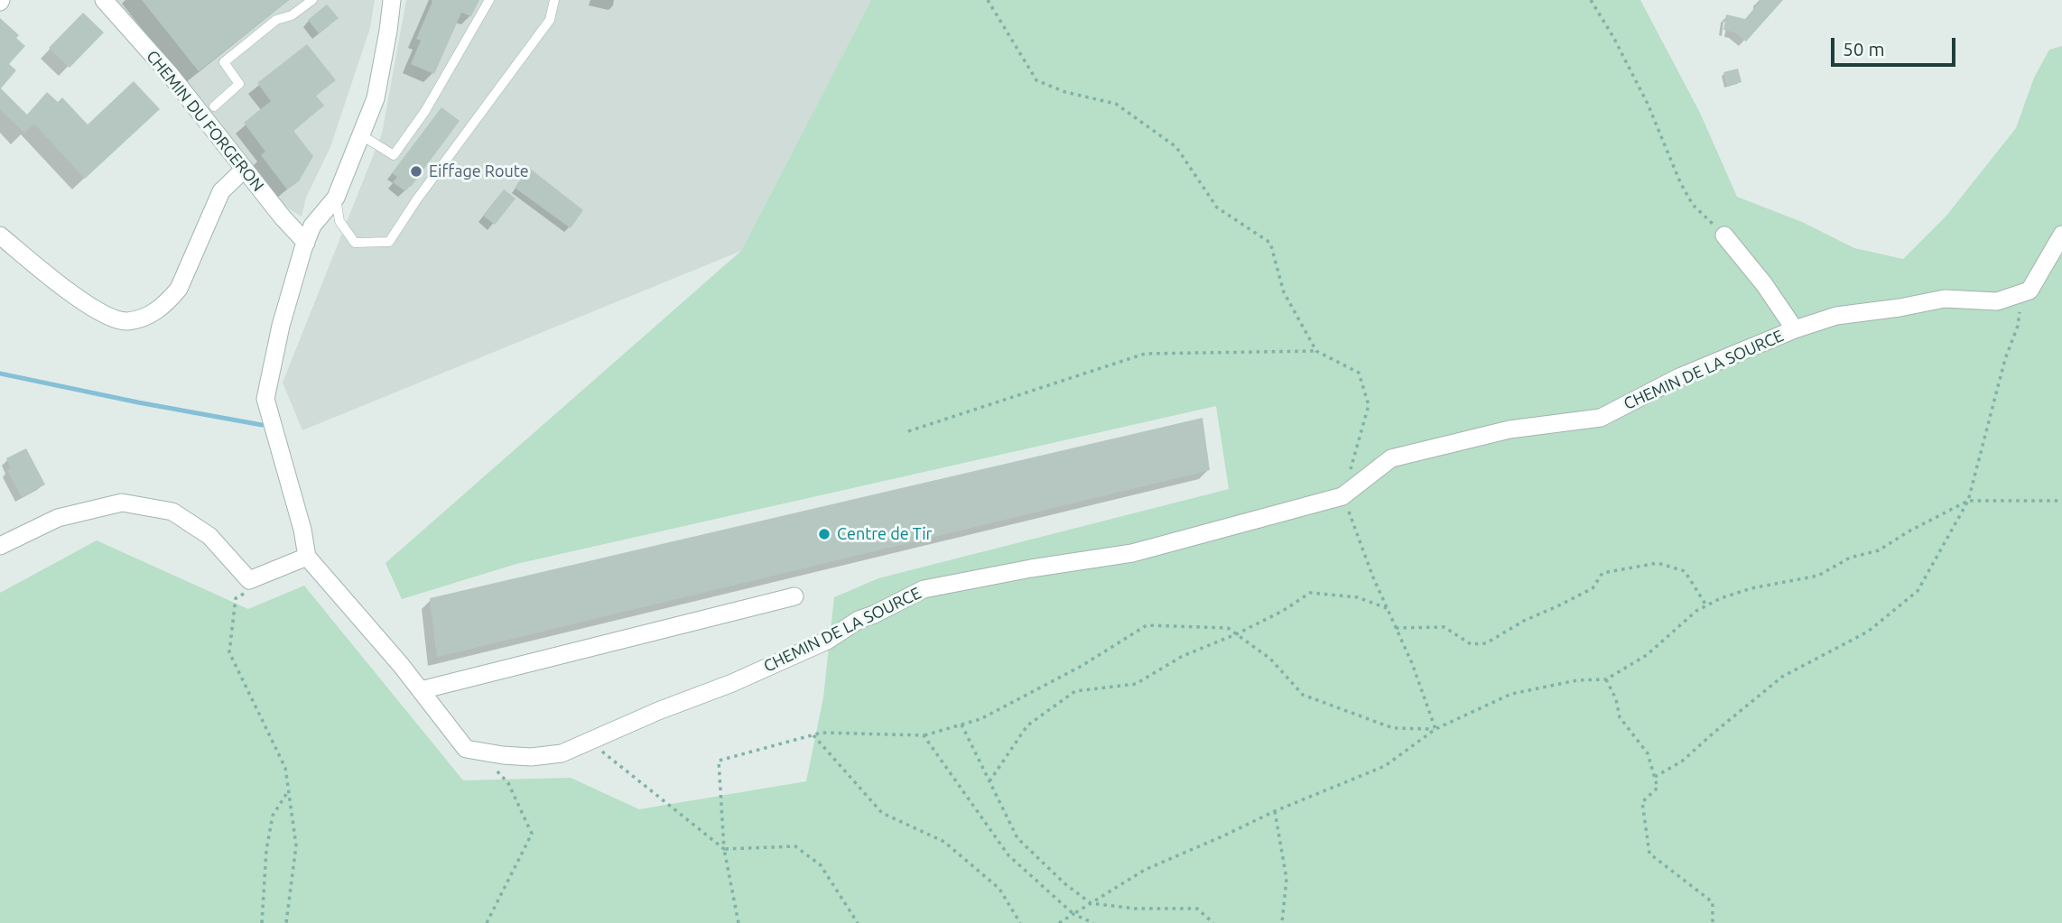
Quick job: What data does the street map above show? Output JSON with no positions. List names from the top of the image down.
{
  "streets": {
    "street": ["CHEMIN DU FORGERON", "CHEMIN DE LA SOURCE"]
  },
  "places": ["Eiffage Route", "Centre de Tir"],
  "scale_bar": "50 m"
}
